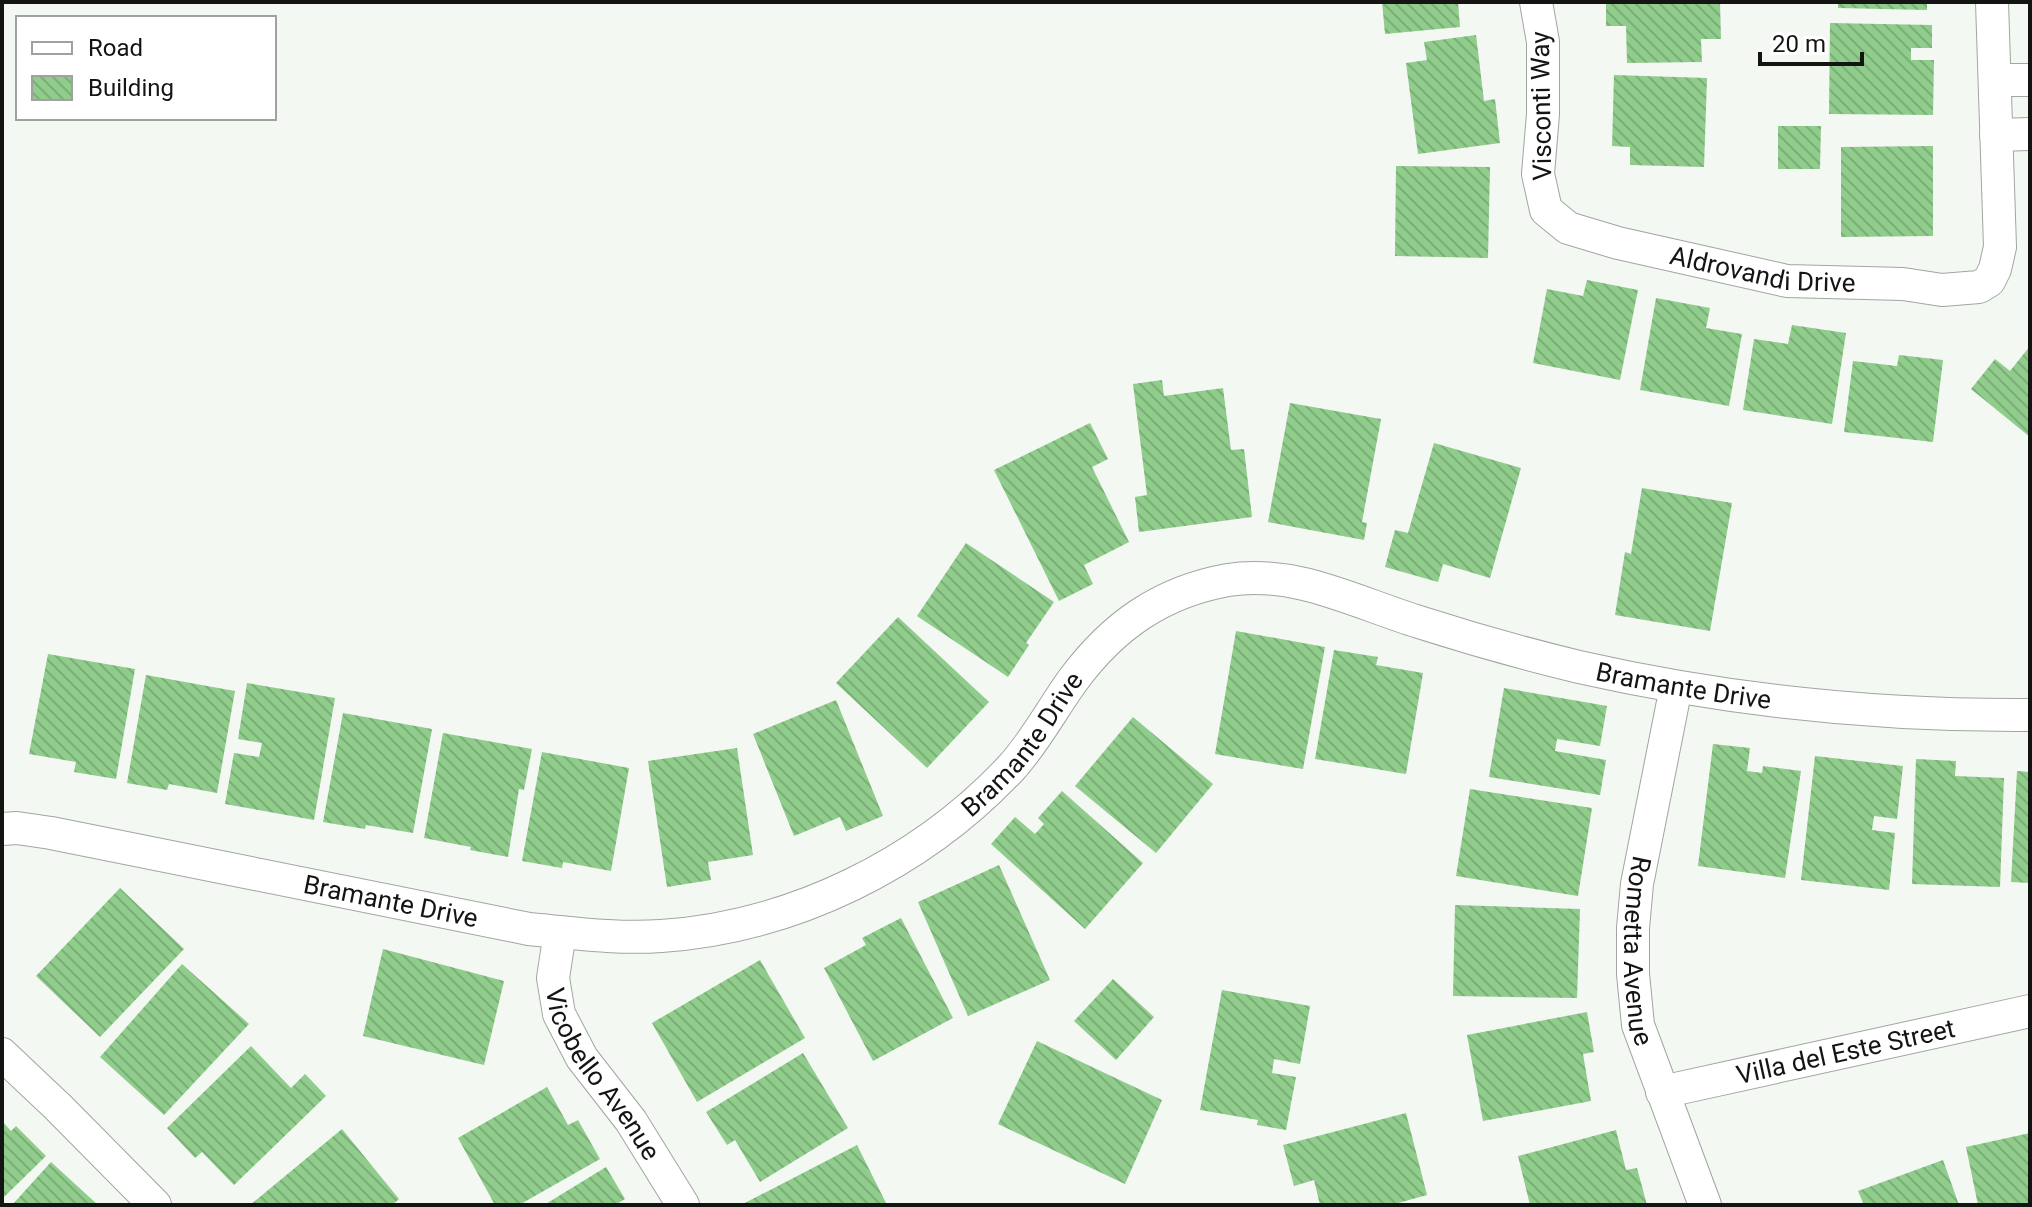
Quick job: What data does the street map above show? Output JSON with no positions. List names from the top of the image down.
{
  "streets": {
    "street": [
      "Visconti Way",
      "Aldrovandi Drive",
      "Bramante Drive",
      "Rometta Avenue",
      "Villa del Este Street",
      "Vicobello Avenue"
    ]
  },
  "crossings": [
    ["Visconti Way", "Aldrovandi Drive"],
    ["Bramante Drive", "Rometta Avenue"],
    ["Bramante Drive", "Vicobello Avenue"],
    ["Rometta Avenue", "Villa del Este Street"]
  ],
  "legend": ["Road", "Building"],
  "scale_bar": "20 m"
}
